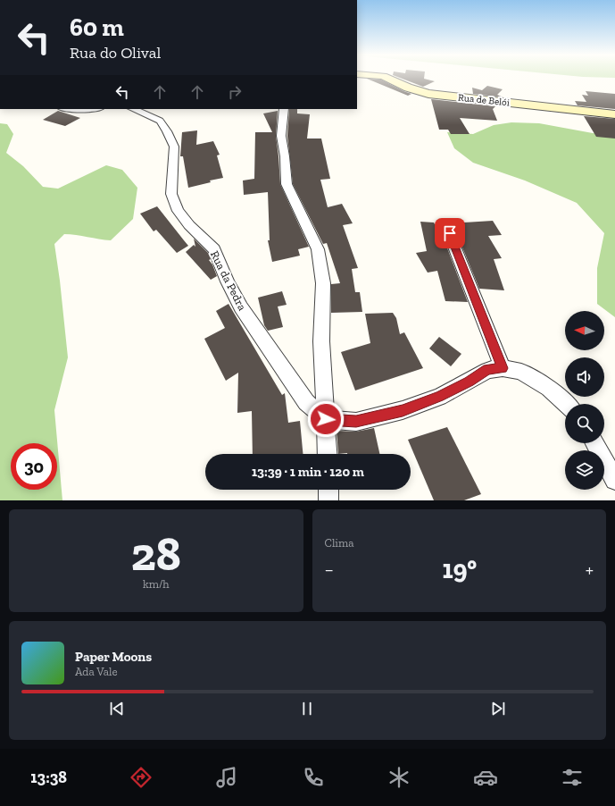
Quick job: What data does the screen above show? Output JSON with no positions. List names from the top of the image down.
{
  "streets": {
    "street": ["Rua de Belói", "Rua da Pedra"]
  },
  "north": "left",
  "page": {
    "turn": ["60 m", "Rua do Olival"],
    "limit": "30",
    "trip": "13:39 · 1 min · 120 m",
    "tile": [
      ["28", "km/h"],
      "Clima"
    ],
    "heat": ["−", "19°", "+"],
    "song": ["Paper Moons", "Ada Vale"],
    "tabs": "13:38"
  }
}
